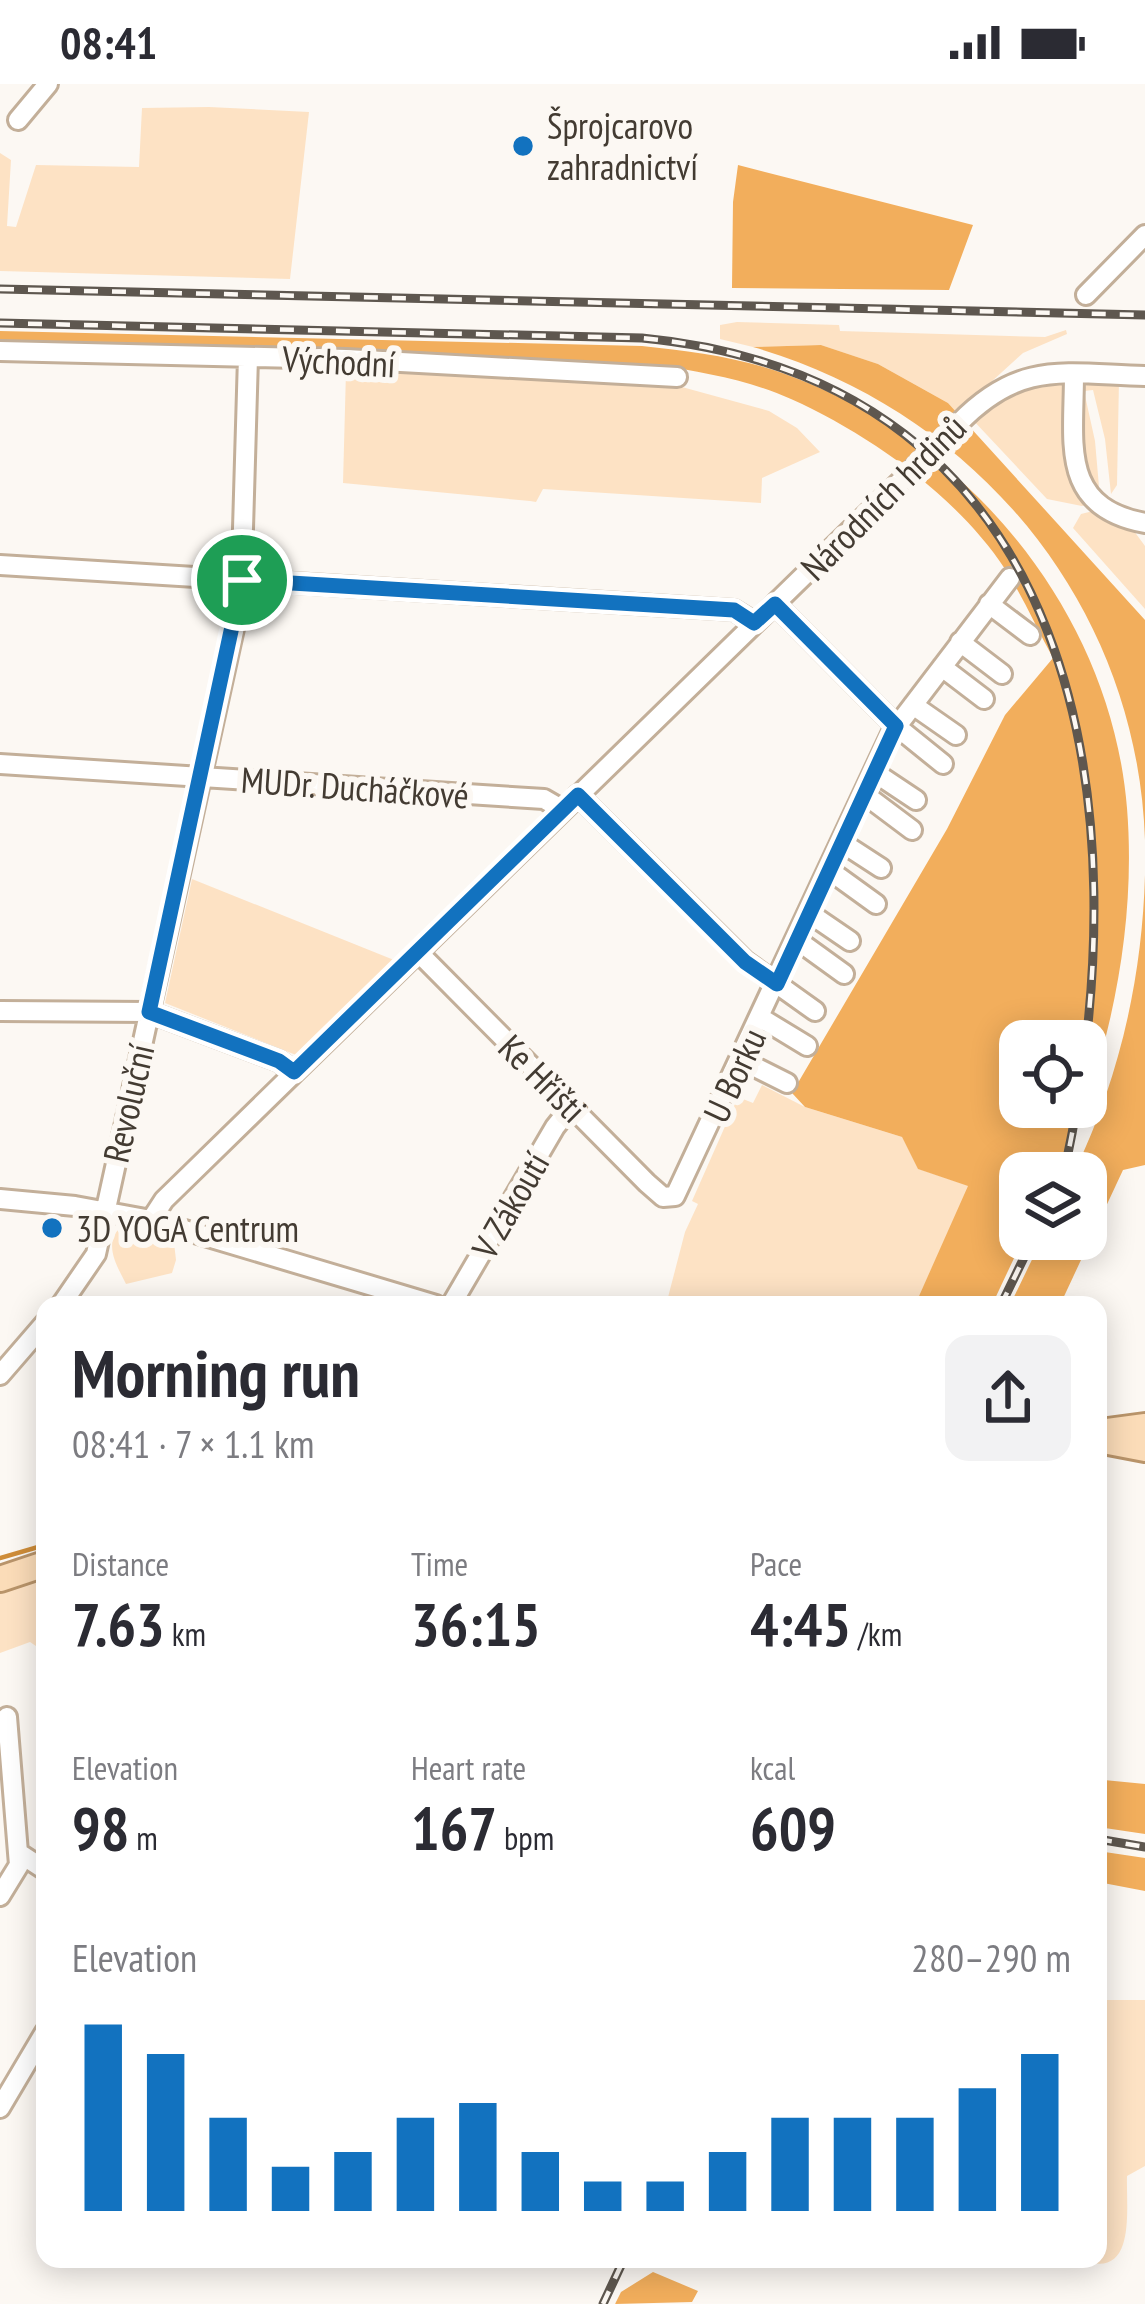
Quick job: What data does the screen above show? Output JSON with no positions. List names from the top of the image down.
{
  "streets": {
    "street": [
      "Východní",
      "Národních hrdinů",
      "MUDr. Ducháčkové",
      "U Borku",
      "Ke Hřišti",
      "Revoluční",
      "V Zákoutí"
    ]
  },
  "crossings": [
    ["Východní", "Revoluční"],
    ["Národních hrdinů", "MUDr. Ducháčkové"],
    ["Národních hrdinů", "Ke Hřišti"],
    ["MUDr. Ducháčkové", "Revoluční"],
    ["U Borku", "Ke Hřišti"],
    ["Ke Hřišti", "V Zákoutí"]
  ],
  "places": ["Šprojcarovo zahradnictví", "3D YOGA Centrum"],
  "page": {
    "status": "08:41",
    "heading": ["Morning run", "08:41 · 7 × 1.1 km"],
    "stats": [
      ["Distance", "7.63 km"],
      ["Time", "36:15"],
      ["Pace", "4:45 /km"],
      ["Elevation", "98 m"],
      ["Heart rate", "167 bpm"],
      ["kcal", "609"]
    ],
    "chart": ["Elevation", "280–290 m"]
  }
}
